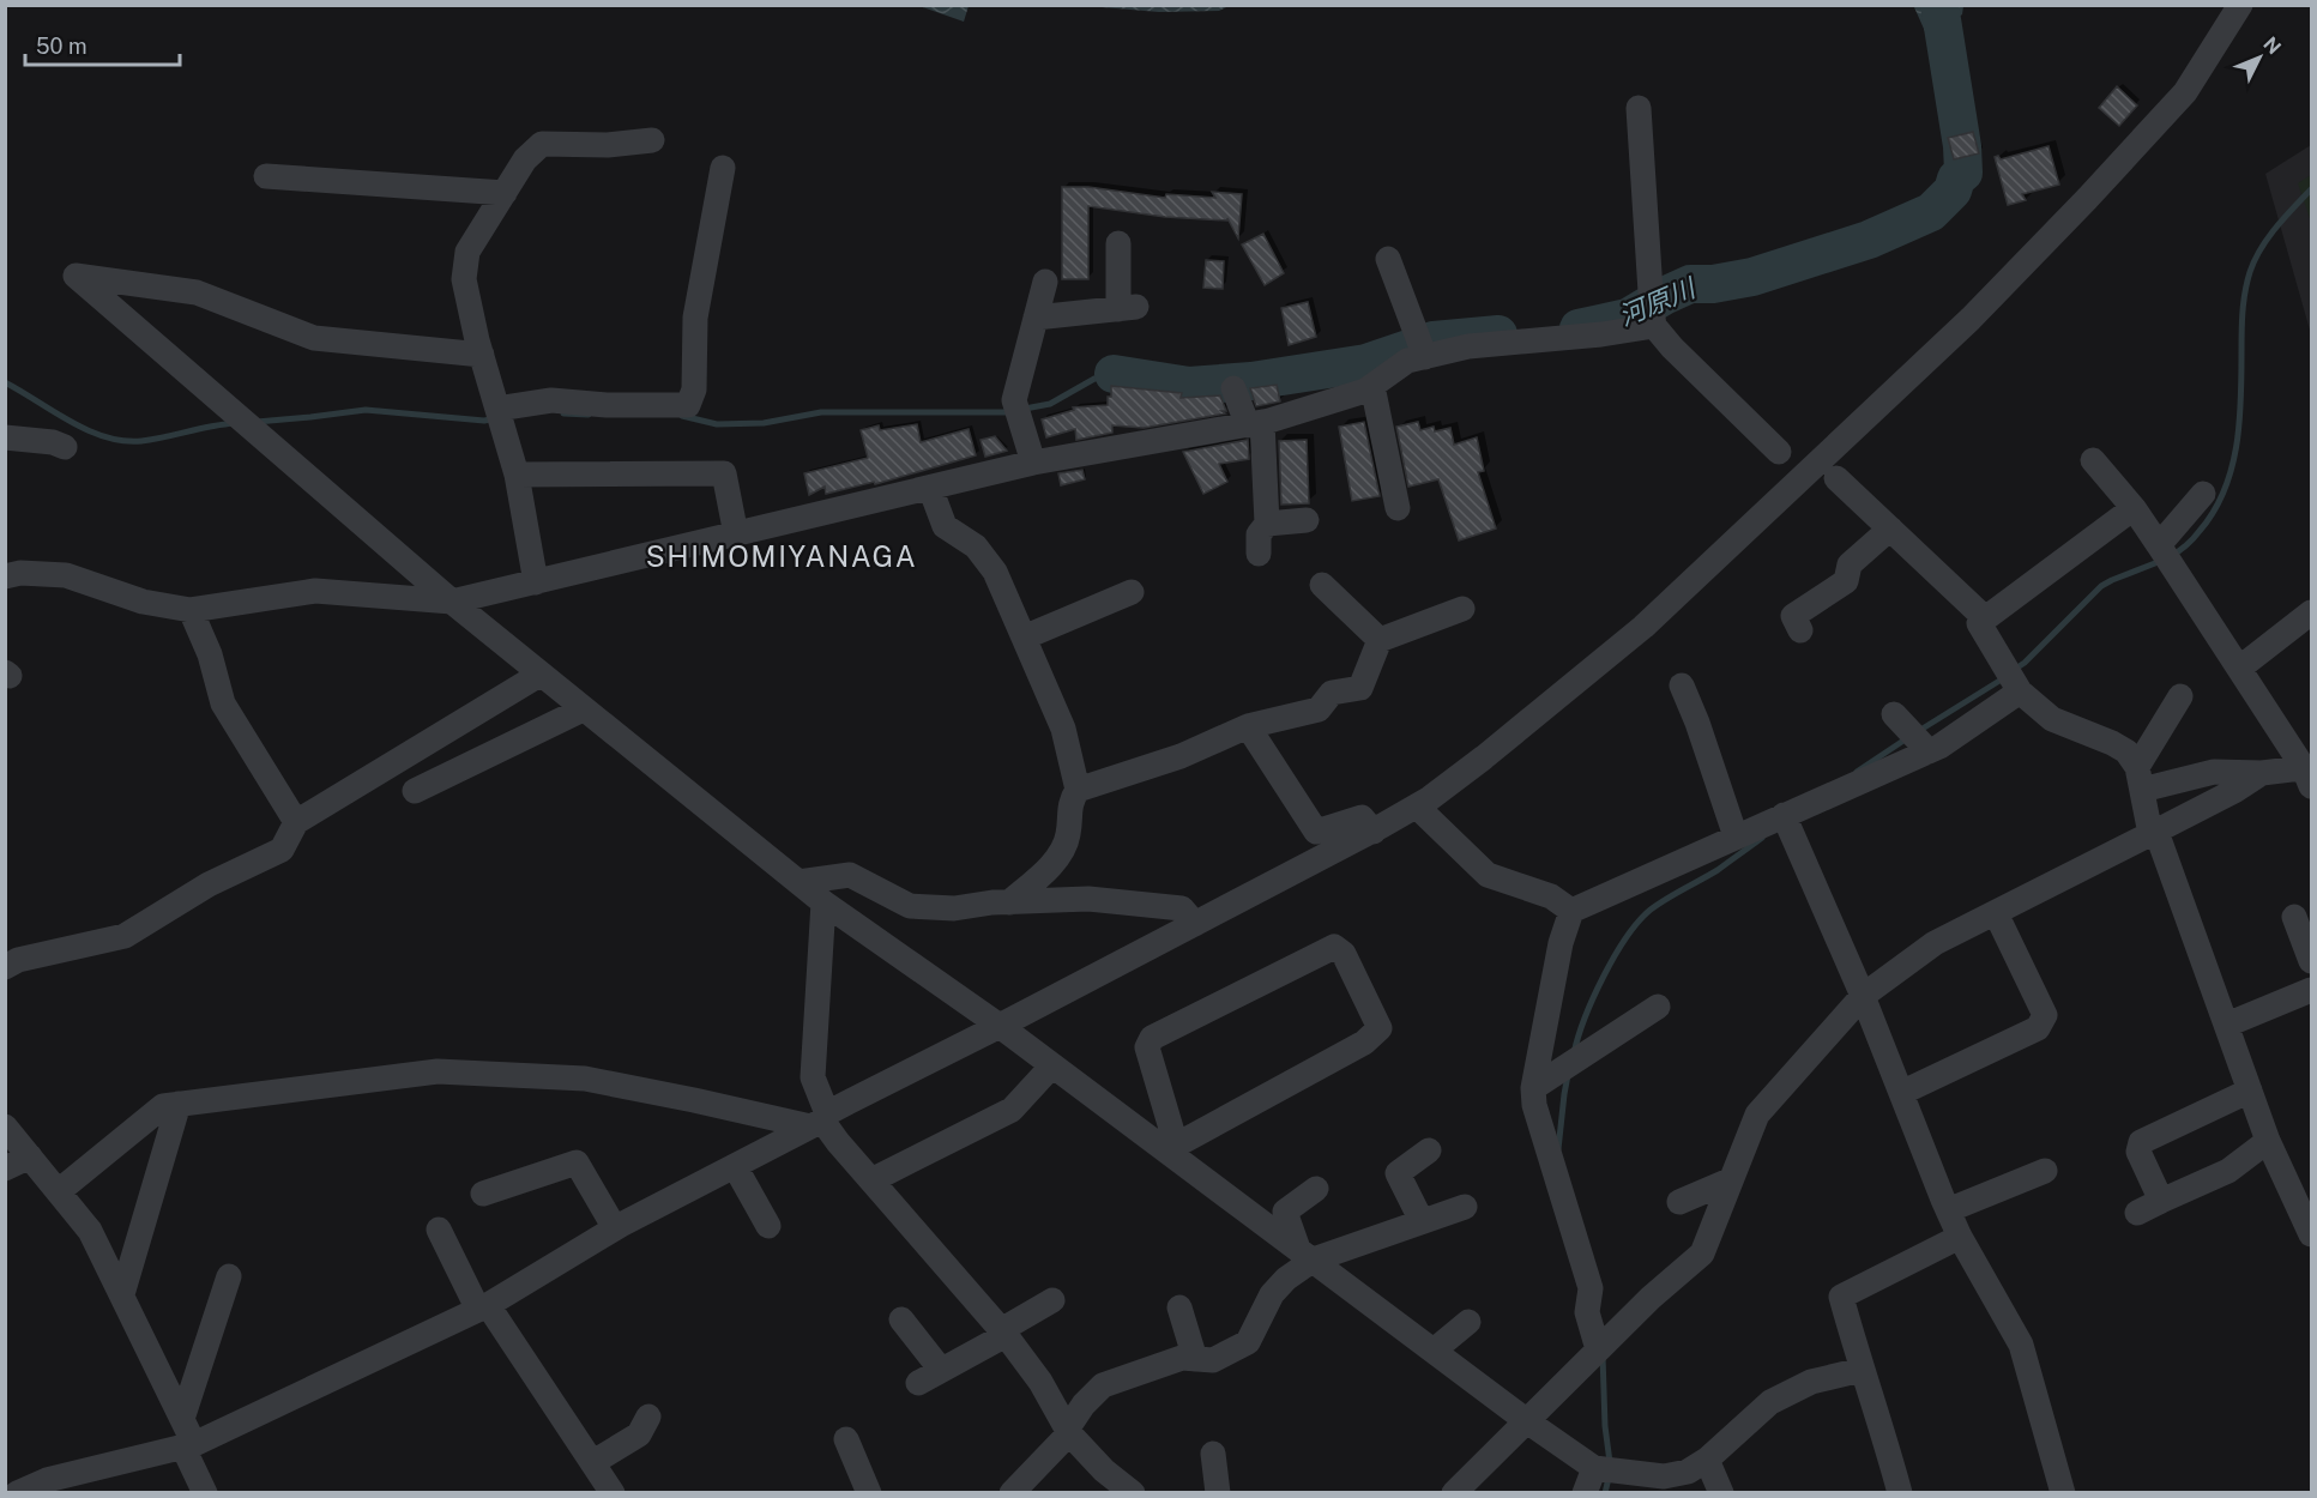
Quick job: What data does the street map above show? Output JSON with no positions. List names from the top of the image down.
{
  "districts": ["SHIMOMIYANAGA"],
  "water": ["河原川"],
  "scale_bar": "50 m",
  "north": "top right"
}
